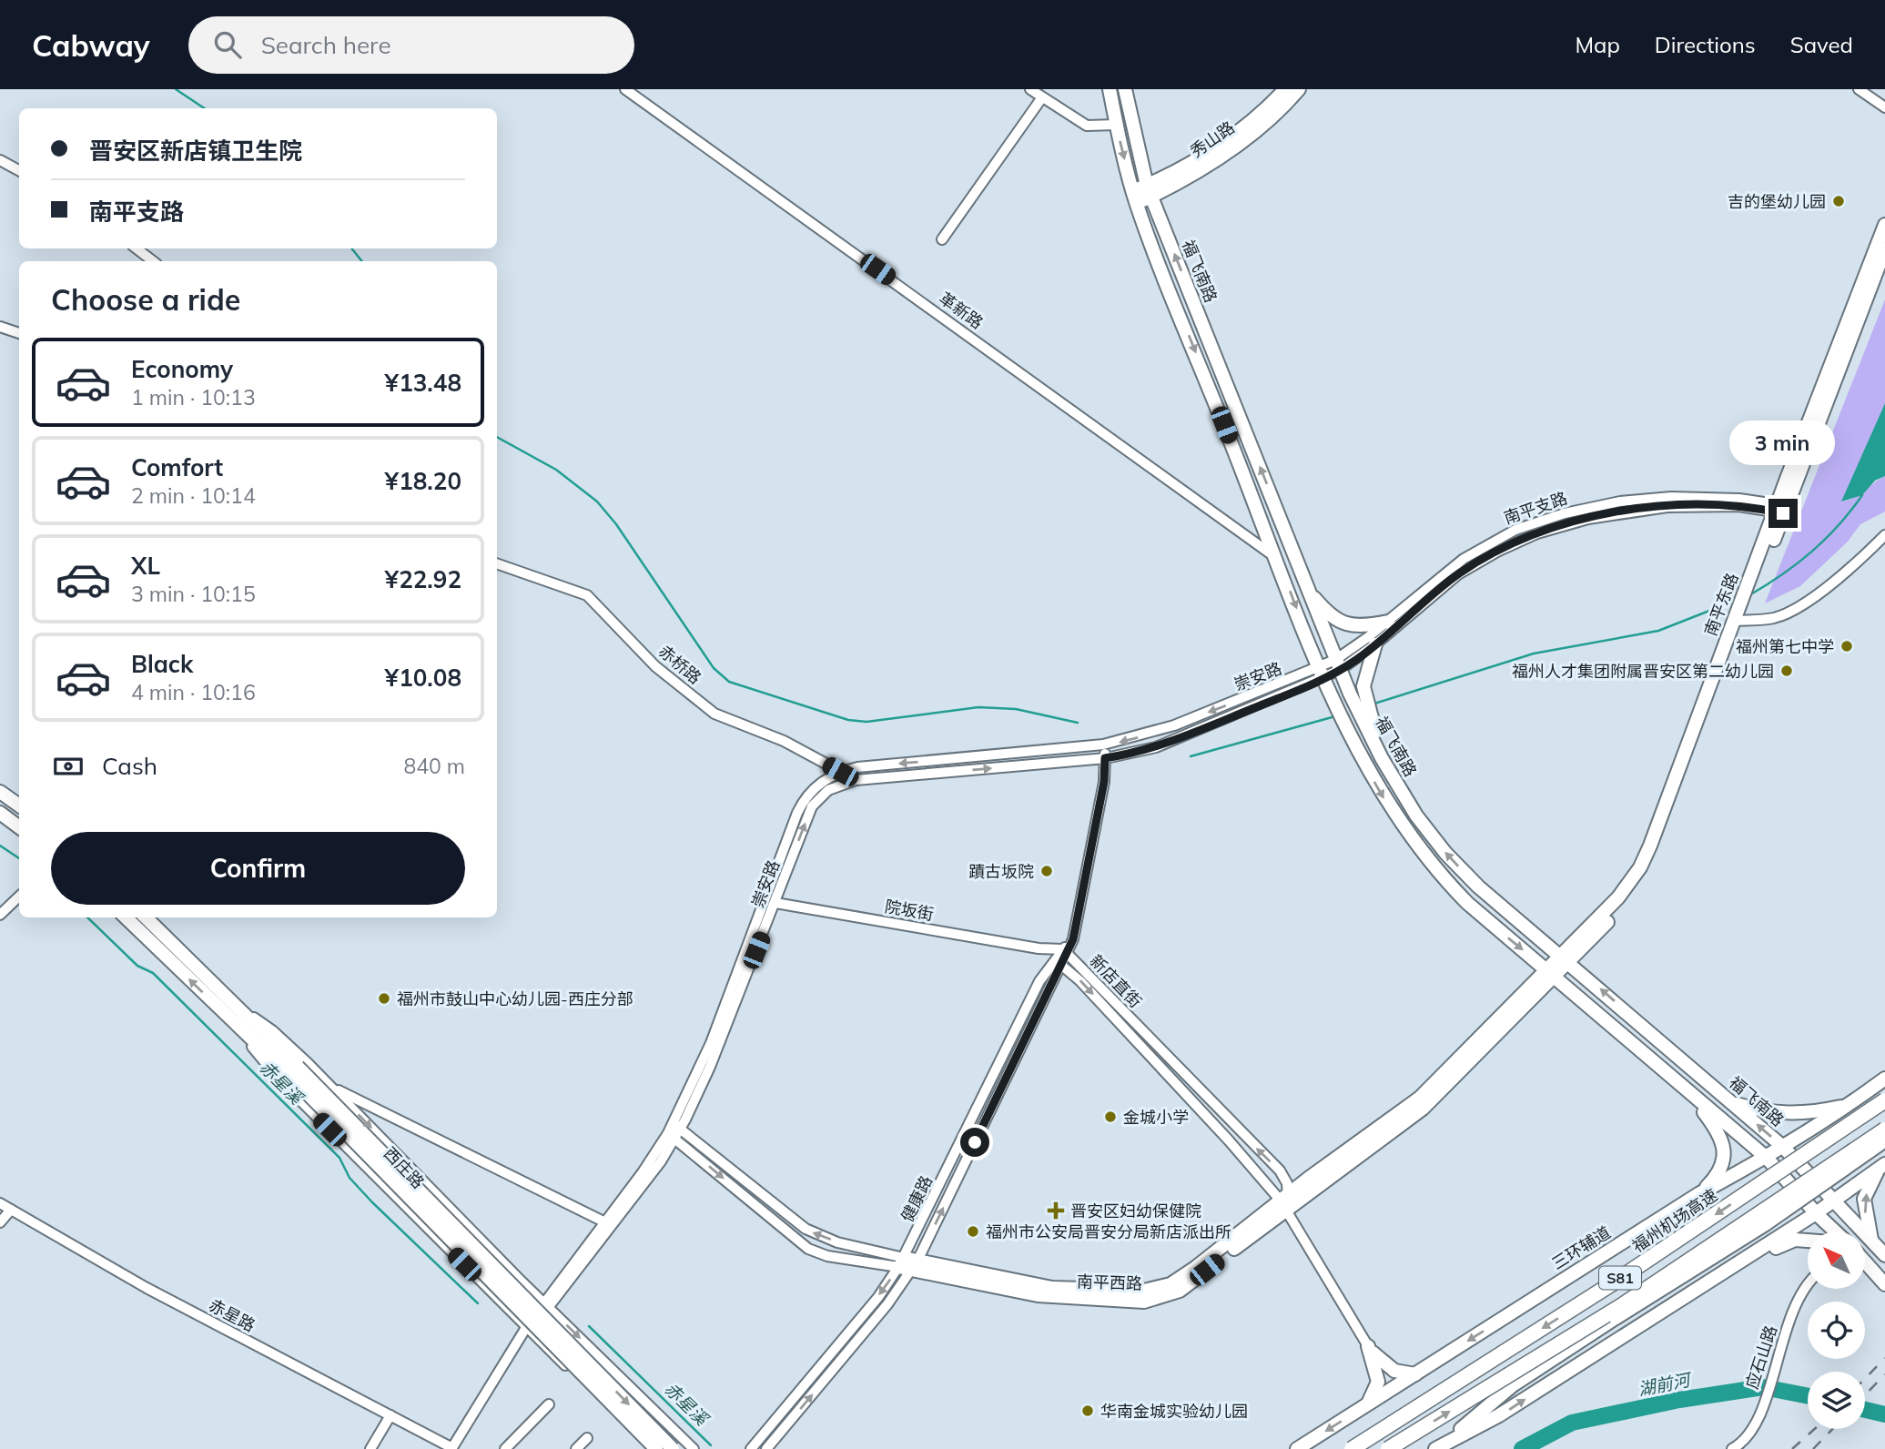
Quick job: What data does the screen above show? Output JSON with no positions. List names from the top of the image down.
{
  "streets": {
    "highway": ["福州机场高速", "S81"],
    "main road": [
      "秀山路",
      "福飞南路",
      "南平东路",
      "西庄路",
      "三环辅道",
      "南平西路"
    ],
    "street": [
      "革新路",
      "南平支路",
      "赤桥路",
      "崇安路",
      "院坂街",
      "新店直街",
      "健康路",
      "赤星路",
      "应石山路"
    ]
  },
  "crossings": [
    ["秀山路", "福飞南路"],
    ["福飞南路", "革新路"],
    ["福飞南路", "南平支路"],
    ["福飞南路", "南平东路"],
    ["福飞南路", "崇安路"],
    ["福飞南路", "三环辅道"],
    ["福飞南路", "南平西路"],
    ["南平支路", "南平东路"],
    ["南平支路", "崇安路"],
    ["南平东路", "南平西路"],
    ["赤桥路", "崇安路"],
    ["崇安路", "院坂街"],
    ["崇安路", "健康路"],
    ["崇安路", "南平西路"],
    ["崇安路", "赤星路"],
    ["院坂街", "新店直街"],
    ["新店直街", "健康路"],
    ["新店直街", "南平西路"],
    ["健康路", "南平西路"]
  ],
  "water": ["赤星溪", "湖前河"],
  "places": {
    "other": [
      "吉的堡幼儿园",
      "福州第七中学",
      "福州人才集团附属晋安区第二幼儿园",
      "蹟古坂院",
      "福州市鼓山中心幼儿园-西庄分部",
      "金城小学",
      "福州市公安局晋安分局新店派出所",
      "华南金城实验幼儿园"
    ],
    "health": ["晋安区妇幼保健院"]
  },
  "north": "top left",
  "page": {
    "header": "Cabway",
    "search": "Search here",
    "nav": ["Map", "Directions", "Saved"],
    "banner": ["晋安区新店镇卫生院", "南平支路"],
    "heading": "Choose a ride",
    "list": [
      {
        "name": "Economy",
        "note": "1 min · 10:13",
        "value": "¥13.48"
      },
      {
        "name": "Comfort",
        "note": "2 min · 10:14",
        "value": "¥18.20"
      },
      {
        "name": "XL",
        "note": "3 min · 10:15",
        "value": "¥22.92"
      },
      {
        "name": "Black",
        "note": "4 min · 10:16",
        "value": "¥10.08"
      }
    ],
    "bubble": "3 min",
    "pay": ["Cash", "840 m"],
    "buttons": "Confirm"
  }
}
